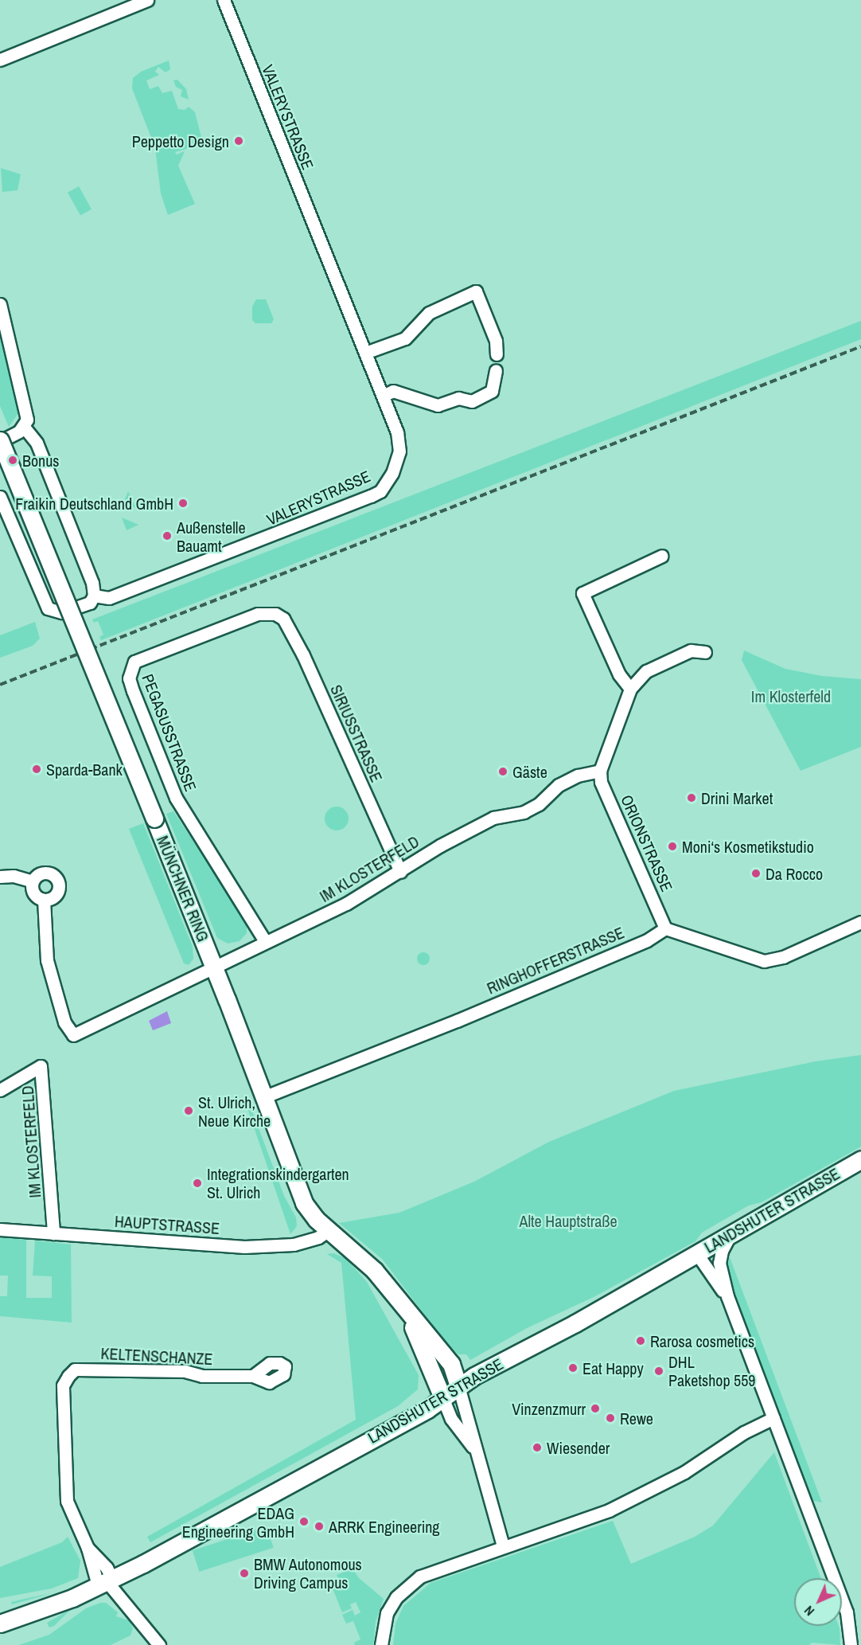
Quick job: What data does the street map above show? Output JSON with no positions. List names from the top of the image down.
{
  "streets": {
    "main road": ["MÜNCHNER RING", "LANDSHUTER STRASSE"],
    "street": [
      "VALERYSTRASSE",
      "PEGASUSSTRASSE",
      "SIRIUSSTRASSE",
      "ORIONSTRASSE",
      "IM KLOSTERFELD",
      "RINGHOFFERSTRASSE",
      "HAUPTSTRASSE",
      "KELTENSCHANZE"
    ]
  },
  "crossings": [
    ["PEGASUSSTRASSE", "SIRIUSSTRASSE"],
    ["PEGASUSSTRASSE", "IM KLOSTERFELD"],
    ["SIRIUSSTRASSE", "IM KLOSTERFELD"],
    ["ORIONSTRASSE", "IM KLOSTERFELD"],
    ["ORIONSTRASSE", "RINGHOFFERSTRASSE"],
    ["IM KLOSTERFELD", "MÜNCHNER RING"],
    ["IM KLOSTERFELD", "HAUPTSTRASSE"],
    ["MÜNCHNER RING", "RINGHOFFERSTRASSE"],
    ["MÜNCHNER RING", "LANDSHUTER STRASSE"],
    ["MÜNCHNER RING", "HAUPTSTRASSE"],
    ["LANDSHUTER STRASSE", "KELTENSCHANZE"]
  ],
  "parks": ["Im Klosterfeld", "Alte Hauptstraße"],
  "places": [
    "Peppetto Design",
    "Bonus",
    "Fraikin Deutschland GmbH",
    "Außenstelle Bauamt",
    "Sparda-Bank",
    "Gäste",
    "Drini Market",
    "Moni‘s Kosmetikstudio",
    "Da Rocco",
    "St. Ulrich, Neue Kirche",
    "Integrationskindergarten St. Ulrich",
    "Rarosa cosmetics",
    "Eat Happy",
    "DHL Paketshop 559",
    "Vinzenzmurr",
    "Rewe",
    "Wiesender",
    "EDAG Engineering GmbH",
    "ARRK Engineering",
    "BMW Autonomous Driving Campus"
  ],
  "north": "bottom left"
}
